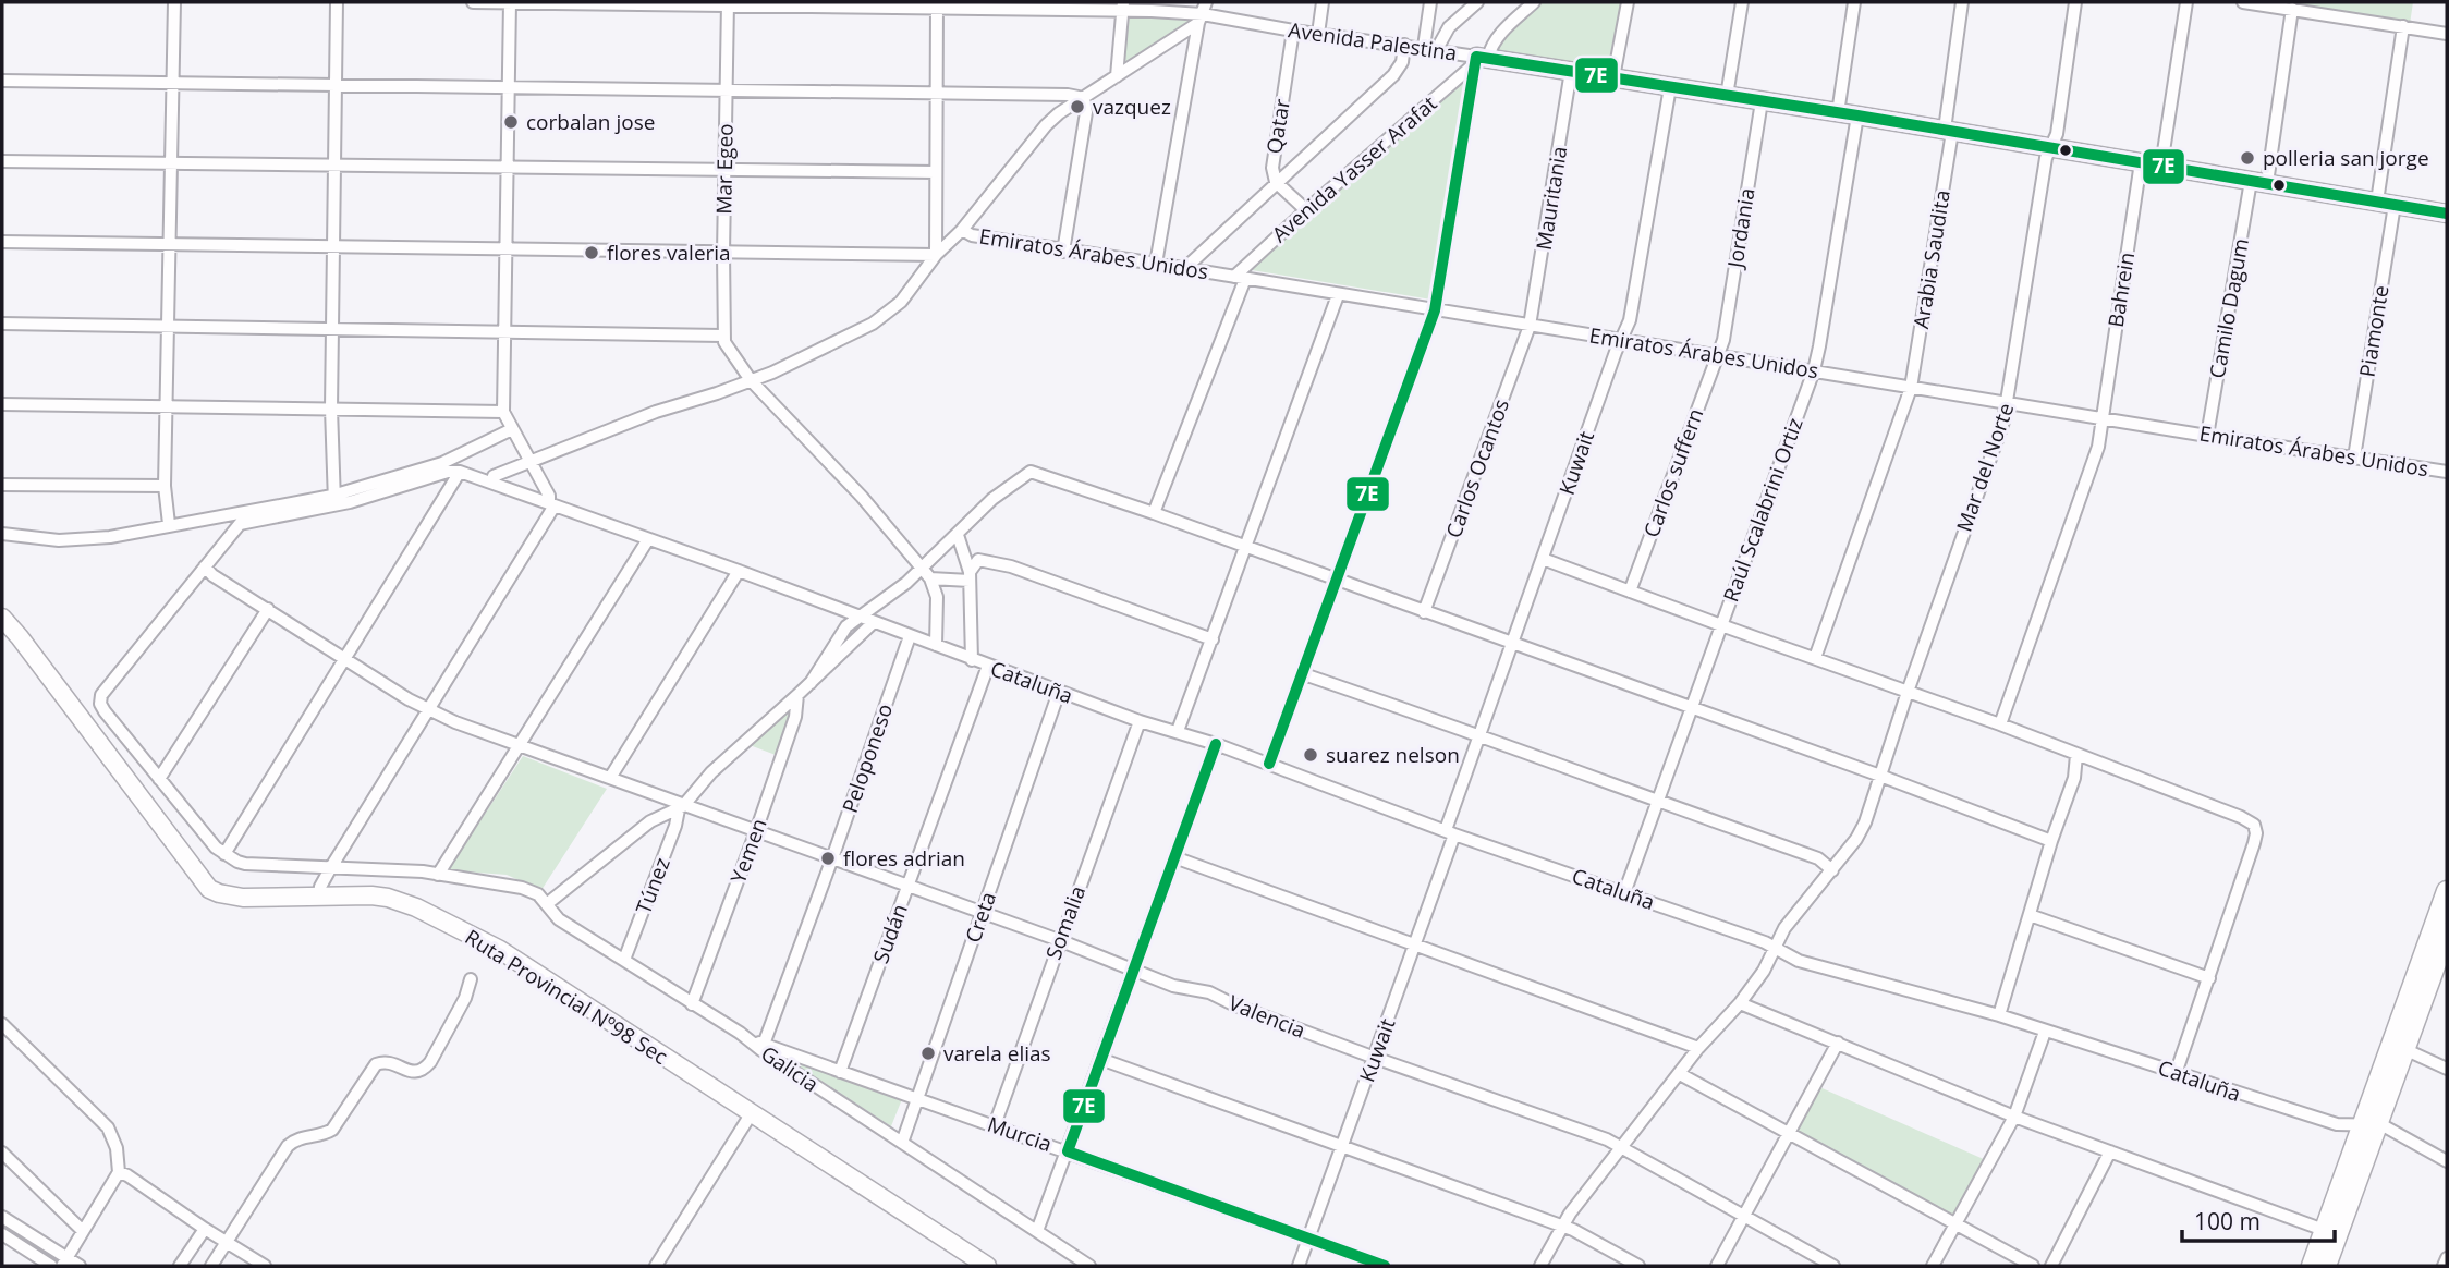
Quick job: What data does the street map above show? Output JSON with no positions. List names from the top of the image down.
{
  "streets": {
    "street": [
      "Avenida Palestina",
      "Qatar",
      "Mar Egeo",
      "Avenida Yasser Arafat",
      "Mauritania",
      "Jordania",
      "Emiratos Árabes Unidos",
      "Arabia Saudita",
      "Bahrein",
      "Camilo Dagum",
      "Piamonte",
      "Kuwait",
      "Mar del Norte",
      "Carlos Ocantos",
      "Carlos suffern",
      "Raúl Scalabrini Ortiz",
      "Cataluña",
      "Peloponeso",
      "Yemen",
      "Túnez",
      "Creta",
      "Somalia",
      "Sudán",
      "Ruta Provincial Nº98 Sec",
      "Valencia",
      "Galicia",
      "Murcia"
    ]
  },
  "crossings": [
    ["Avenida Palestina", "Qatar"],
    ["Avenida Palestina", "Mar Egeo"],
    ["Avenida Palestina", "Avenida Yasser Arafat"],
    ["Avenida Palestina", "Mauritania"],
    ["Avenida Palestina", "Jordania"],
    ["Avenida Palestina", "Arabia Saudita"],
    ["Avenida Palestina", "Bahrein"],
    ["Avenida Palestina", "Camilo Dagum"],
    ["Avenida Palestina", "Piamonte"],
    ["Avenida Palestina", "Kuwait"],
    ["Avenida Palestina", "Mar del Norte"],
    ["Avenida Palestina", "Raúl Scalabrini Ortiz"],
    ["Qatar", "Avenida Yasser Arafat"],
    ["Avenida Yasser Arafat", "Emiratos Árabes Unidos"],
    ["Mauritania", "Emiratos Árabes Unidos"],
    ["Mauritania", "Carlos Ocantos"],
    ["Jordania", "Emiratos Árabes Unidos"],
    ["Jordania", "Carlos suffern"],
    ["Emiratos Árabes Unidos", "Arabia Saudita"],
    ["Emiratos Árabes Unidos", "Bahrein"],
    ["Emiratos Árabes Unidos", "Camilo Dagum"],
    ["Emiratos Árabes Unidos", "Piamonte"],
    ["Emiratos Árabes Unidos", "Kuwait"],
    ["Emiratos Árabes Unidos", "Mar del Norte"],
    ["Emiratos Árabes Unidos", "Carlos Ocantos"],
    ["Emiratos Árabes Unidos", "Carlos suffern"],
    ["Emiratos Árabes Unidos", "Raúl Scalabrini Ortiz"],
    ["Kuwait", "Cataluña"],
    ["Kuwait", "Valencia"],
    ["Kuwait", "Murcia"],
    ["Mar del Norte", "Cataluña"],
    ["Mar del Norte", "Valencia"],
    ["Raúl Scalabrini Ortiz", "Cataluña"],
    ["Cataluña", "Peloponeso"],
    ["Cataluña", "Creta"],
    ["Cataluña", "Somalia"],
    ["Cataluña", "Sudán"],
    ["Peloponeso", "Valencia"],
    ["Peloponeso", "Galicia"],
    ["Peloponeso", "Murcia"],
    ["Yemen", "Valencia"],
    ["Yemen", "Galicia"],
    ["Túnez", "Valencia"],
    ["Túnez", "Galicia"],
    ["Creta", "Valencia"],
    ["Creta", "Galicia"],
    ["Creta", "Murcia"],
    ["Somalia", "Valencia"],
    ["Somalia", "Murcia"],
    ["Sudán", "Valencia"],
    ["Sudán", "Murcia"],
    ["Galicia", "Murcia"]
  ],
  "places": [
    "vazquez",
    "corbalan jose",
    "polleria san jorge",
    "flores valeria",
    "suarez nelson",
    "flores adrian",
    "varela elias"
  ],
  "lines": ["transit line 7E"],
  "scale_bar": "100 m"
}
